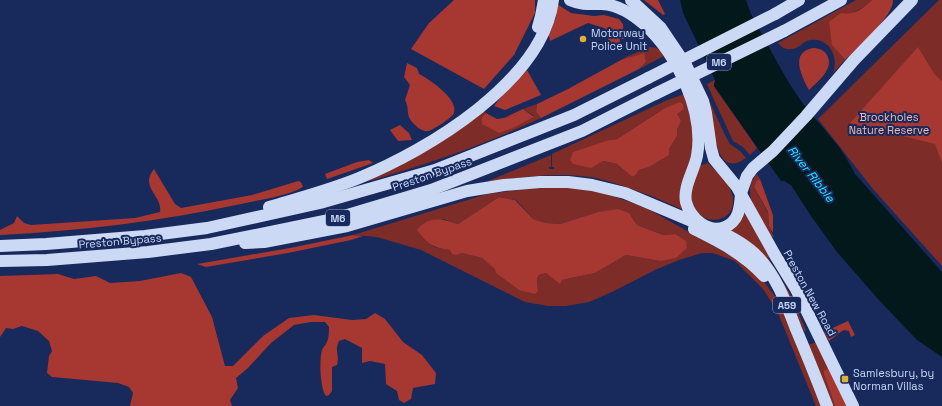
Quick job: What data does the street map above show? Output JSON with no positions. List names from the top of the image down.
{
  "streets": {
    "highway": [
      "M6",
      "Preston Bypass",
      "Preston New Road",
      "A59"
    ]
  },
  "water": ["River Ribble"],
  "parks": ["Brockholes Nature Reserve"],
  "places": {
    "other": ["Motorway Police Unit"],
    "transit": ["Samlesbury, by Norman Villas"]
  }
}
